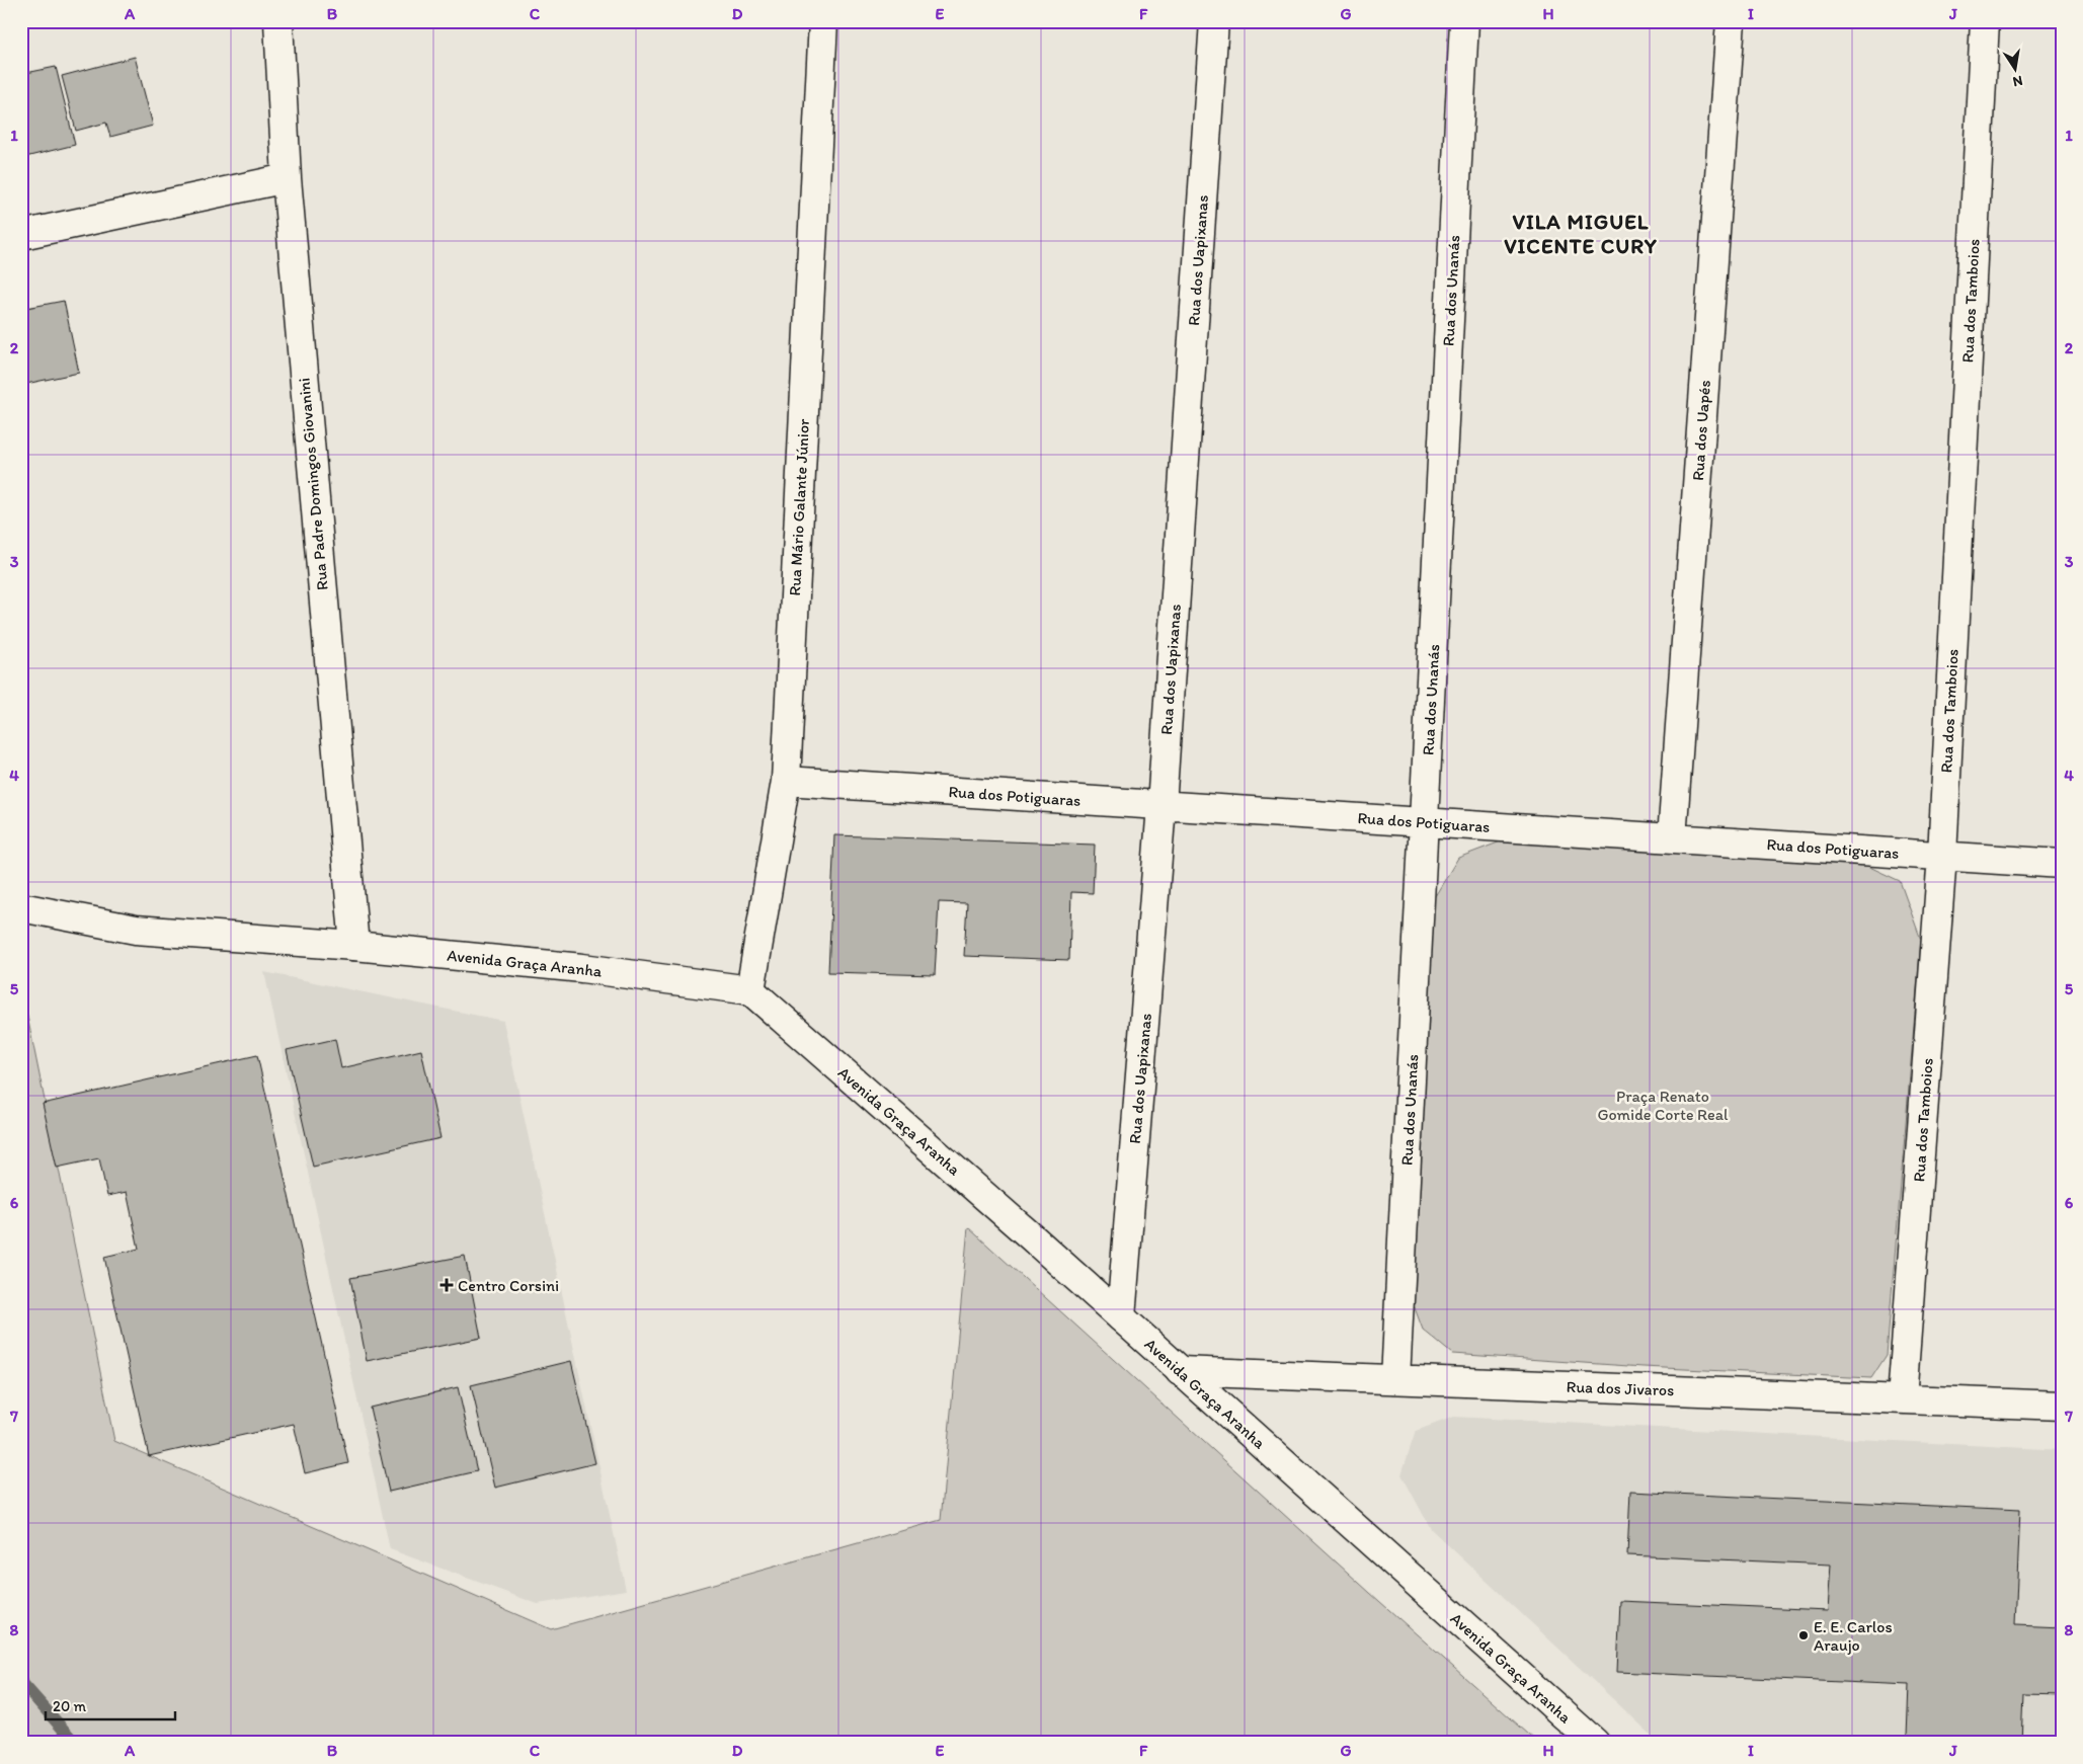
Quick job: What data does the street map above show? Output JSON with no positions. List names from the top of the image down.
{
  "streets": {
    "street": [
      "Rua dos Uapixanas",
      "Rua dos Unanás",
      "Rua dos Tamboios",
      "Rua dos Uapés",
      "Rua Padre Domingos Giovanini",
      "Rua Mário Galante Júnior",
      "Rua dos Potiguaras",
      "Avenida Graça Aranha",
      "Rua dos Jivaros"
    ]
  },
  "crossings": [
    ["Rua dos Uapixanas", "Rua dos Potiguaras"],
    ["Rua dos Uapixanas", "Avenida Graça Aranha"],
    ["Rua dos Unanás", "Rua dos Potiguaras"],
    ["Rua dos Unanás", "Rua dos Jivaros"],
    ["Rua dos Tamboios", "Rua dos Potiguaras"],
    ["Rua dos Tamboios", "Rua dos Jivaros"],
    ["Rua dos Uapés", "Rua dos Potiguaras"],
    ["Rua Padre Domingos Giovanini", "Avenida Graça Aranha"],
    ["Rua Mário Galante Júnior", "Rua dos Potiguaras"],
    ["Rua Mário Galante Júnior", "Avenida Graça Aranha"],
    ["Avenida Graça Aranha", "Rua dos Jivaros"]
  ],
  "districts": ["VILA MIGUEL VICENTE CURY"],
  "parks": ["Praça Renato Gomide Corte Real"],
  "places": {
    "health": ["Centro Corsini"],
    "other": ["E. E. Carlos Araujo"]
  },
  "scale_bar": "20 m",
  "north": "bottom",
  "grid": {
    "columns": [
      "A",
      "B",
      "C",
      "D",
      "E",
      "F",
      "G",
      "H",
      "I",
      "J"
    ],
    "rows": [
      "1",
      "2",
      "3",
      "4",
      "5",
      "6",
      "7",
      "8"
    ]
  }
}
